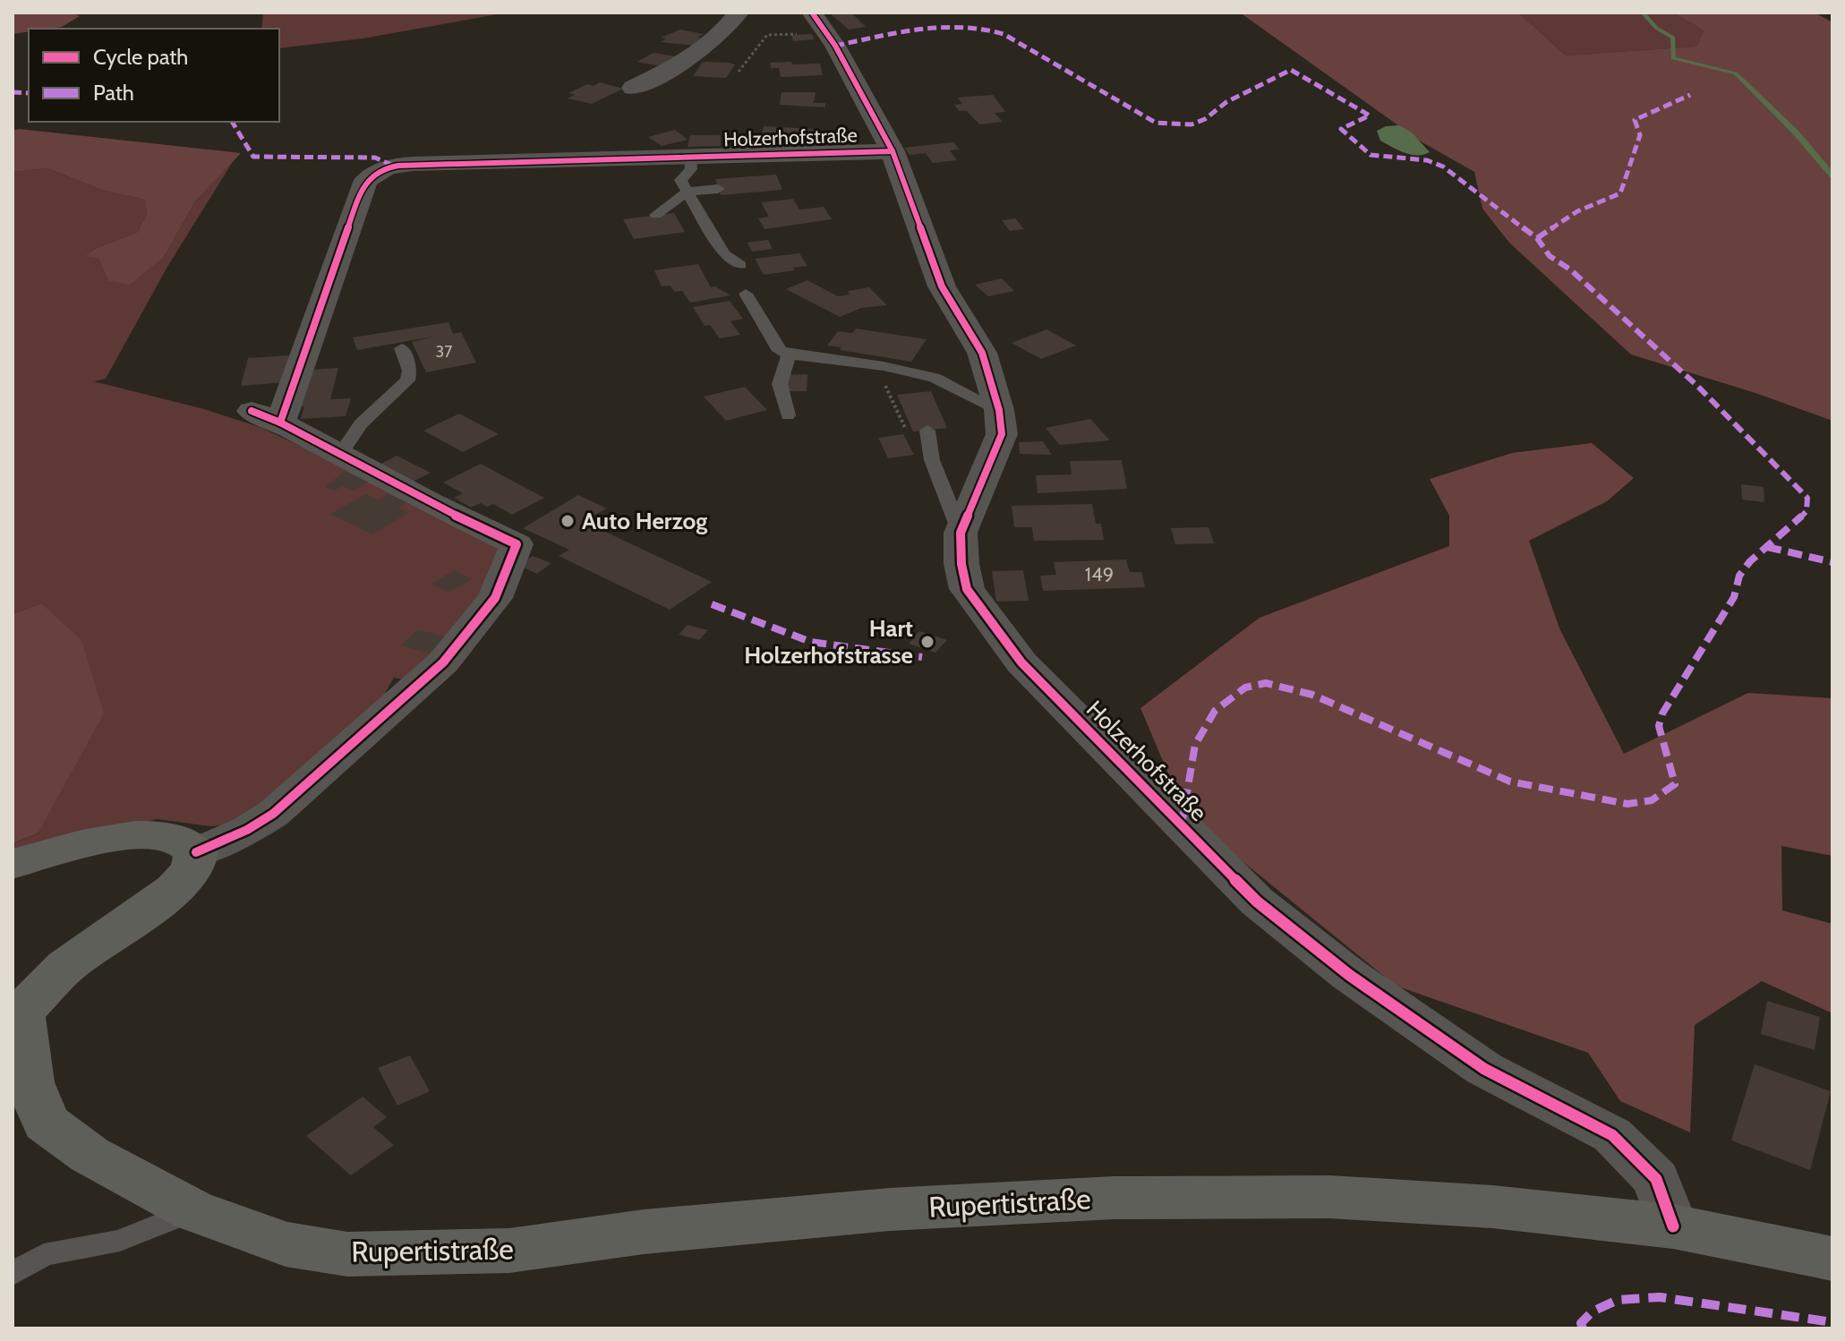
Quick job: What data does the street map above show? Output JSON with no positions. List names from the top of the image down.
{
  "streets": {
    "main road": ["Rupertistraße"],
    "street": ["Holzerhofstraße"]
  },
  "crossings": [
    ["Holzerhofstraße", "Rupertistraße"]
  ],
  "places": ["Auto Herzog", "Hart Holzerhofstrasse"],
  "house_numbers": ["37", "149"],
  "legend": ["Cycle path", "Path"]
}
